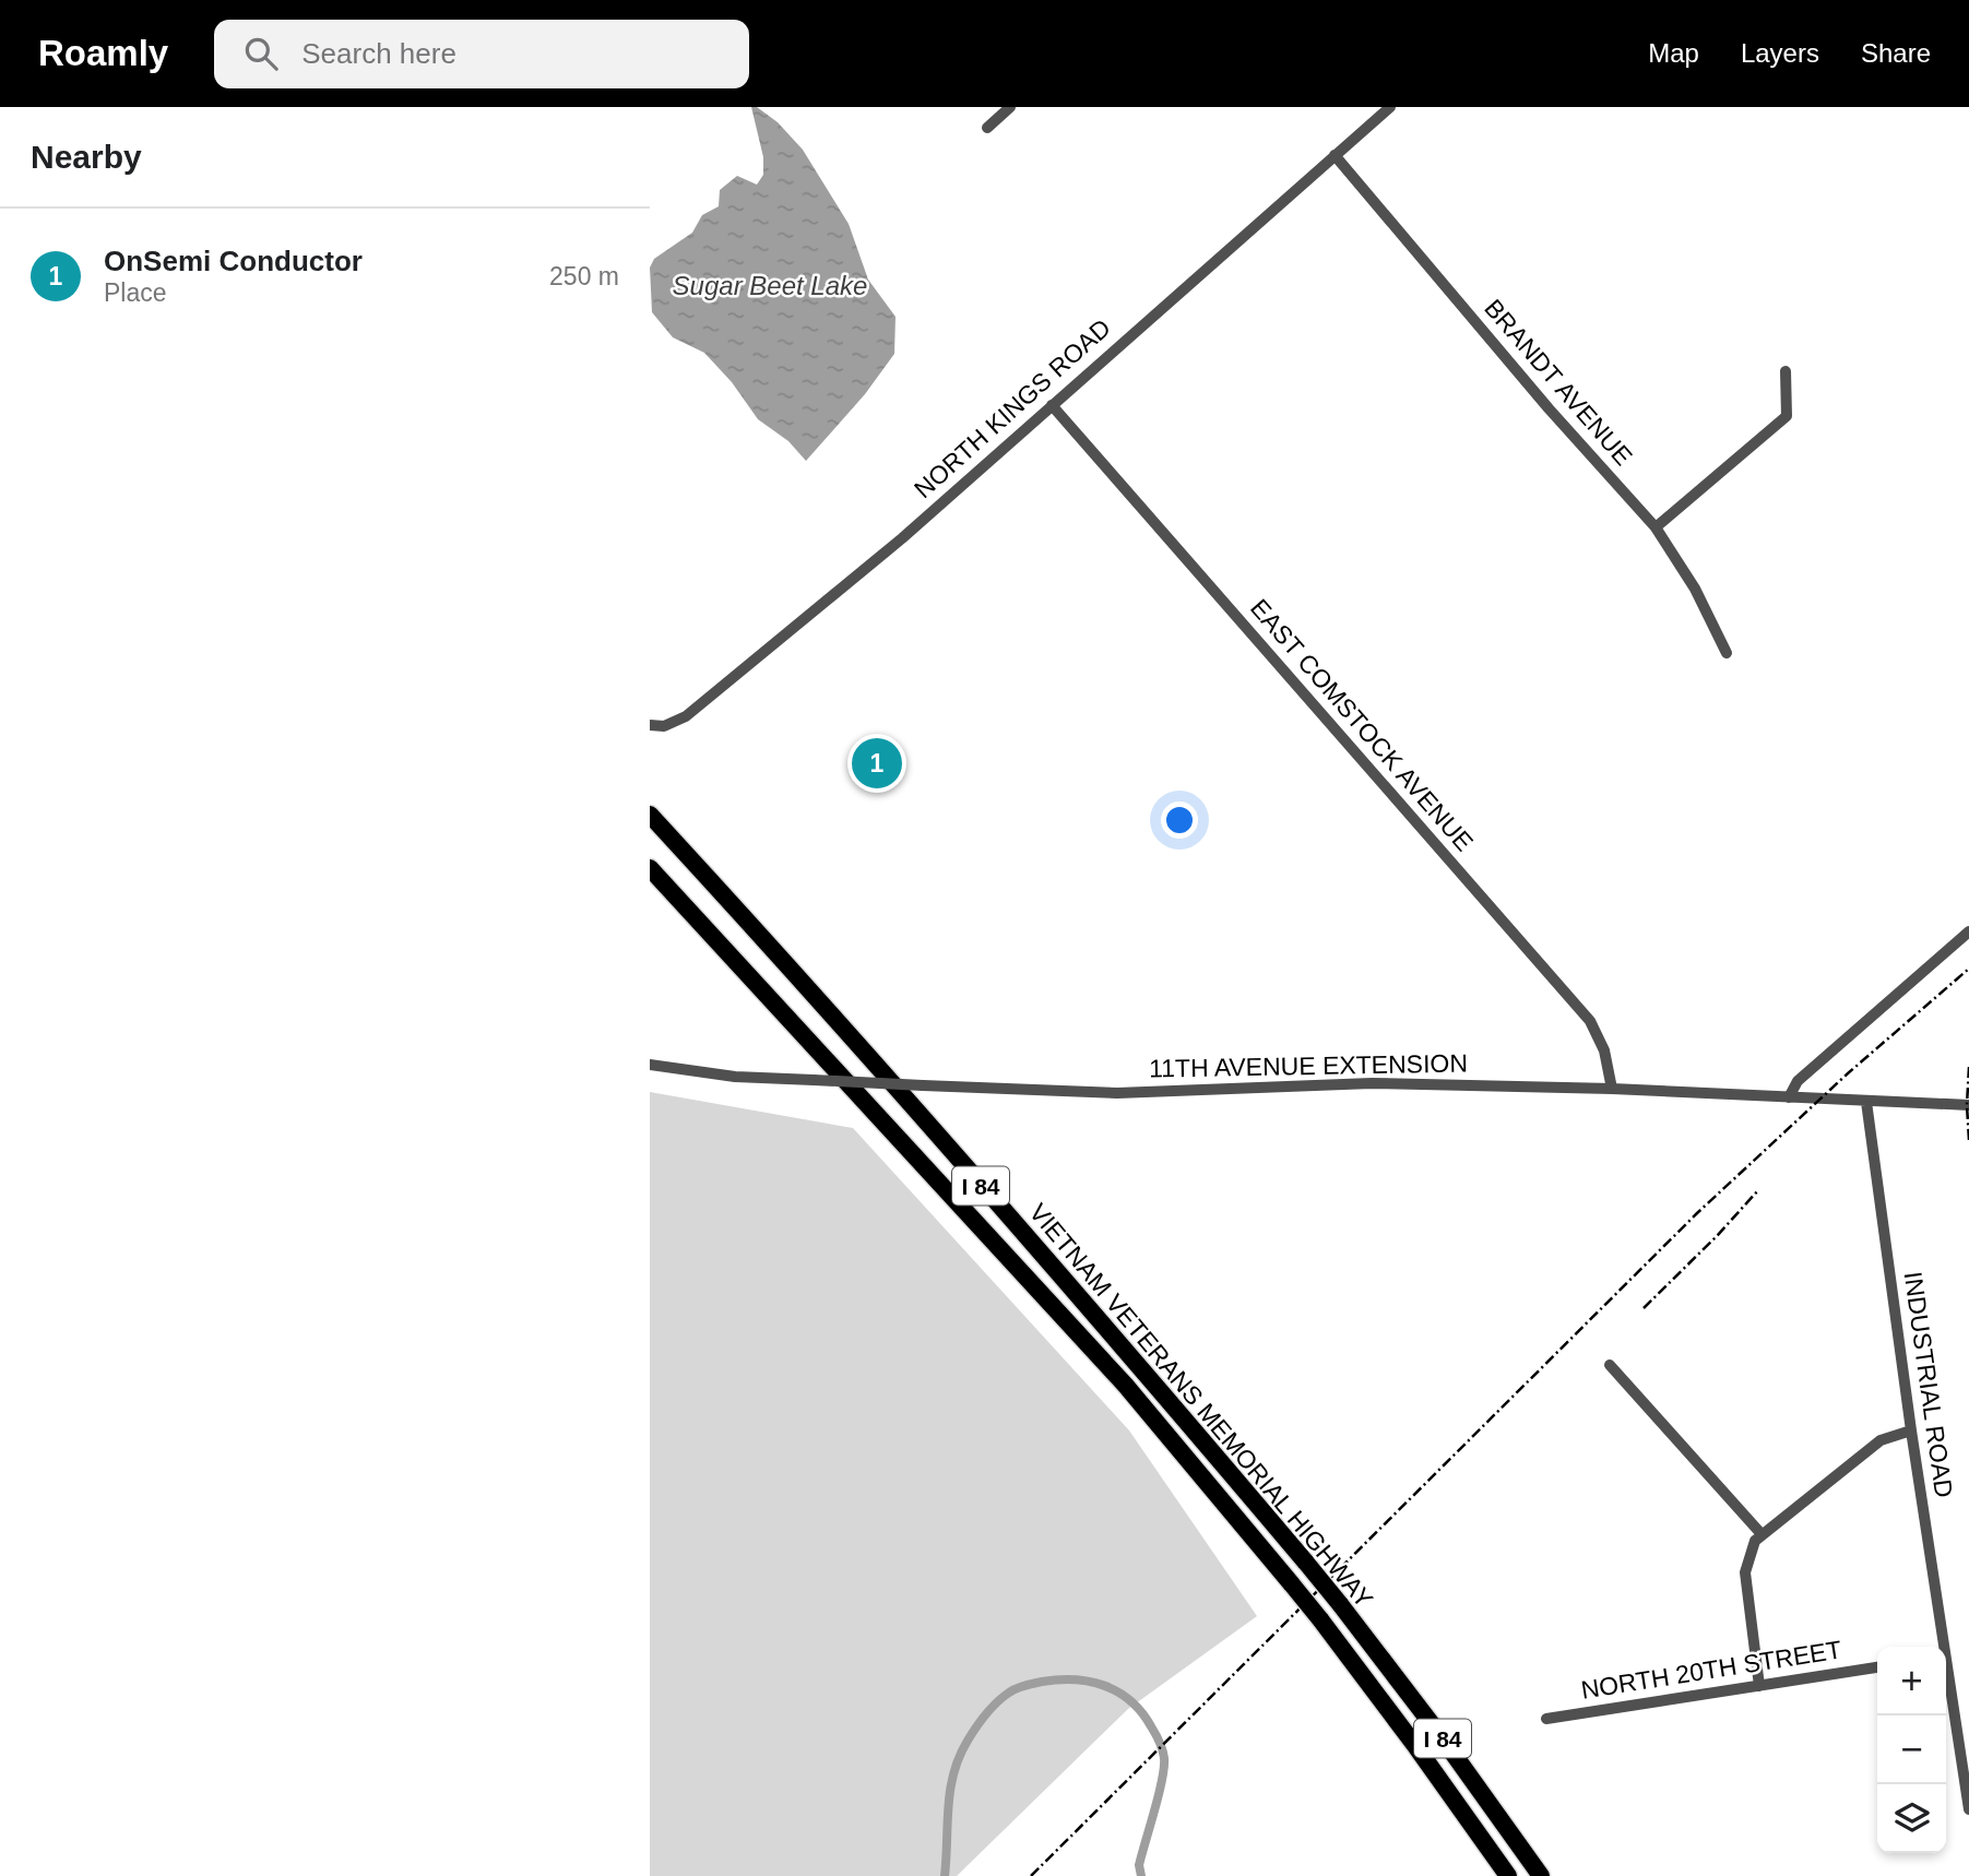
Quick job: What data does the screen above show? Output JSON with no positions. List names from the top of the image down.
{
  "streets": {
    "highway": ["I 84", "VIETNAM VETERANS MEMORIAL HIGHWAY"],
    "street": [
      "BRANDT AVENUE",
      "NORTH KINGS ROAD",
      "EAST COMSTOCK AVENUE",
      "11TH AVENUE EXTENSION",
      "INDUSTRIAL ROAD",
      "NORTH 20TH STREET"
    ]
  },
  "crossings": [
    ["BRANDT AVENUE", "NORTH KINGS ROAD"],
    ["NORTH KINGS ROAD", "EAST COMSTOCK AVENUE"],
    ["EAST COMSTOCK AVENUE", "11TH AVENUE EXTENSION"],
    ["11TH AVENUE EXTENSION", "INDUSTRIAL ROAD"]
  ],
  "water": ["Sugar Beet Lake"],
  "page": {
    "header": "Roamly",
    "search": "Search here",
    "nav": ["Map", "Layers", "Share"],
    "heading": "Nearby",
    "list": [
      {
        "mark": "1",
        "name": "OnSemi Conductor",
        "note": "Place",
        "value": "250 m"
      }
    ],
    "pins": "1",
    "map_buttons": ["+", "−"]
  }
}
